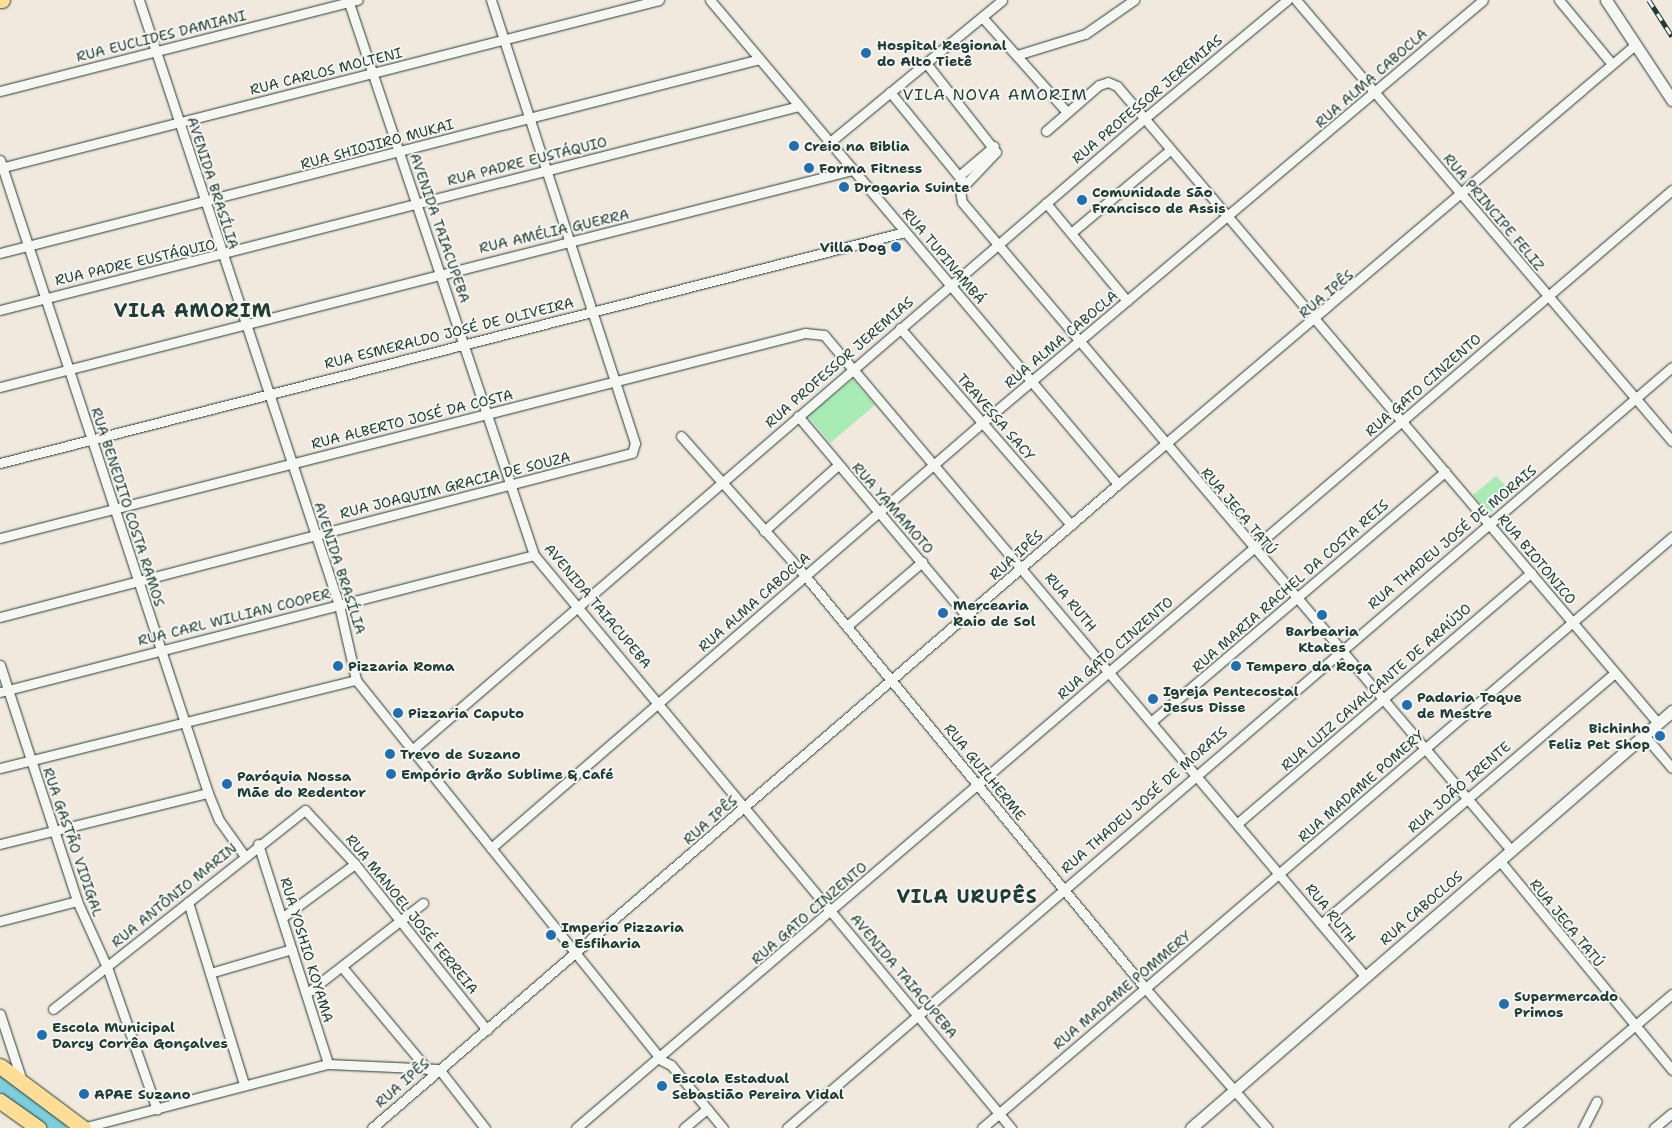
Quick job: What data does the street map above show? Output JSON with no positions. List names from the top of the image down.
{
  "streets": {
    "street": [
      "RUA EUCLIDES DAMIANI",
      "RUA CARLOS MOLTENI",
      "RUA ALMA CABOCLA",
      "RUA PROFESSOR JEREMIAS",
      "RUA SHIOJIRO MUKAI",
      "RUA PADRE EUSTÁQUIO",
      "AVENIDA BRASÍLIA",
      "RUA PRINCIPE FELIZ",
      "AVENIDA TAIACUPEBA",
      "RUA AMÉLIA GUERRA",
      "RUA TUPINAMBÁ",
      "RUA IPÊS",
      "RUA ESMERALDO JOSÉ DE OLIVEIRA",
      "RUA GATO CINZENTO",
      "TRAVESSA SACY",
      "RUA ALBERTO JOSÉ DA COSTA",
      "RUA JOAQUIM GRACIA DE SOUZA",
      "RUA BENEDITO COSTA RAMOS",
      "RUA YAMAMOTO",
      "RUA JECA TATÚ",
      "RUA THADEU JOSÉ DE MORAIS",
      "RUA BIOTONICO",
      "RUA MARIA RACHEL DA COSTA REIS",
      "RUA RUTH",
      "RUA CARL WILLIAN COOPER",
      "RUA LUIZ CAVALCANTE DE ARAÚJO",
      "RUA GUILHERME",
      "RUA MADAME POMERY",
      "RUA JOÃO IRENTE",
      "RUA GASTÃO VIDIGAL",
      "RUA ANTÔNIO MARIN",
      "RUA CABOCLOS",
      "RUA MANOEL JOSÉ FERREIA",
      "RUA YOSHIO KOYAMA",
      "RUA MADAME POMMERY"
    ]
  },
  "crossings": [
    ["RUA EUCLIDES DAMIANI", "AVENIDA BRASÍLIA"],
    ["RUA EUCLIDES DAMIANI", "AVENIDA TAIACUPEBA"],
    ["RUA CARLOS MOLTENI", "AVENIDA BRASÍLIA"],
    ["RUA CARLOS MOLTENI", "AVENIDA TAIACUPEBA"],
    ["RUA CARLOS MOLTENI", "RUA BENEDITO COSTA RAMOS"],
    ["RUA ALMA CABOCLA", "AVENIDA BRASÍLIA"],
    ["RUA ALMA CABOCLA", "RUA PRINCIPE FELIZ"],
    ["RUA ALMA CABOCLA", "AVENIDA TAIACUPEBA"],
    ["RUA ALMA CABOCLA", "RUA TUPINAMBÁ"],
    ["RUA ALMA CABOCLA", "TRAVESSA SACY"],
    ["RUA ALMA CABOCLA", "RUA YAMAMOTO"],
    ["RUA ALMA CABOCLA", "RUA JECA TATÚ"],
    ["RUA ALMA CABOCLA", "RUA BIOTONICO"],
    ["RUA ALMA CABOCLA", "RUA RUTH"],
    ["RUA ALMA CABOCLA", "RUA GUILHERME"],
    ["RUA PROFESSOR JEREMIAS", "AVENIDA BRASÍLIA"],
    ["RUA PROFESSOR JEREMIAS", "AVENIDA TAIACUPEBA"],
    ["RUA PROFESSOR JEREMIAS", "RUA TUPINAMBÁ"],
    ["RUA PROFESSOR JEREMIAS", "TRAVESSA SACY"],
    ["RUA PROFESSOR JEREMIAS", "RUA YAMAMOTO"],
    ["RUA PROFESSOR JEREMIAS", "RUA JECA TATÚ"],
    ["RUA PROFESSOR JEREMIAS", "RUA BIOTONICO"],
    ["RUA PROFESSOR JEREMIAS", "RUA RUTH"],
    ["RUA PROFESSOR JEREMIAS", "RUA GUILHERME"],
    ["RUA SHIOJIRO MUKAI", "AVENIDA BRASÍLIA"],
    ["RUA SHIOJIRO MUKAI", "AVENIDA TAIACUPEBA"],
    ["RUA SHIOJIRO MUKAI", "RUA TUPINAMBÁ"],
    ["RUA SHIOJIRO MUKAI", "RUA BENEDITO COSTA RAMOS"],
    ["RUA PADRE EUSTÁQUIO", "AVENIDA BRASÍLIA"],
    ["RUA PADRE EUSTÁQUIO", "AVENIDA TAIACUPEBA"],
    ["RUA PADRE EUSTÁQUIO", "RUA TUPINAMBÁ"],
    ["RUA PADRE EUSTÁQUIO", "RUA BENEDITO COSTA RAMOS"],
    ["AVENIDA BRASÍLIA", "RUA AMÉLIA GUERRA"],
    ["AVENIDA BRASÍLIA", "RUA IPÊS"],
    ["AVENIDA BRASÍLIA", "RUA ESMERALDO JOSÉ DE OLIVEIRA"],
    ["AVENIDA BRASÍLIA", "RUA GATO CINZENTO"],
    ["AVENIDA BRASÍLIA", "RUA ALBERTO JOSÉ DA COSTA"],
    ["AVENIDA BRASÍLIA", "RUA JOAQUIM GRACIA DE SOUZA"],
    ["AVENIDA BRASÍLIA", "RUA CARL WILLIAN COOPER"],
    ["RUA PRINCIPE FELIZ", "RUA IPÊS"],
    ["RUA PRINCIPE FELIZ", "RUA GATO CINZENTO"],
    ["RUA PRINCIPE FELIZ", "RUA THADEU JOSÉ DE MORAIS"],
    ["AVENIDA TAIACUPEBA", "RUA AMÉLIA GUERRA"],
    ["AVENIDA TAIACUPEBA", "RUA IPÊS"],
    ["AVENIDA TAIACUPEBA", "RUA ESMERALDO JOSÉ DE OLIVEIRA"],
    ["AVENIDA TAIACUPEBA", "RUA GATO CINZENTO"],
    ["AVENIDA TAIACUPEBA", "RUA ALBERTO JOSÉ DA COSTA"],
    ["AVENIDA TAIACUPEBA", "RUA JOAQUIM GRACIA DE SOUZA"],
    ["AVENIDA TAIACUPEBA", "RUA THADEU JOSÉ DE MORAIS"],
    ["AVENIDA TAIACUPEBA", "RUA CARL WILLIAN COOPER"],
    ["AVENIDA TAIACUPEBA", "RUA MADAME POMMERY"],
    ["RUA AMÉLIA GUERRA", "RUA TUPINAMBÁ"],
    ["RUA AMÉLIA GUERRA", "RUA BENEDITO COSTA RAMOS"],
    ["RUA TUPINAMBÁ", "RUA IPÊS"],
    ["RUA TUPINAMBÁ", "RUA ESMERALDO JOSÉ DE OLIVEIRA"],
    ["RUA IPÊS", "TRAVESSA SACY"],
    ["RUA IPÊS", "RUA YAMAMOTO"],
    ["RUA IPÊS", "RUA JECA TATÚ"],
    ["RUA IPÊS", "RUA BIOTONICO"],
    ["RUA IPÊS", "RUA RUTH"],
    ["RUA IPÊS", "RUA GUILHERME"],
    ["RUA IPÊS", "RUA MANOEL JOSÉ FERREIA"],
    ["RUA ESMERALDO JOSÉ DE OLIVEIRA", "RUA BENEDITO COSTA RAMOS"],
    ["RUA GATO CINZENTO", "RUA JECA TATÚ"],
    ["RUA GATO CINZENTO", "RUA BIOTONICO"],
    ["RUA GATO CINZENTO", "RUA RUTH"],
    ["RUA GATO CINZENTO", "RUA GUILHERME"],
    ["RUA ALBERTO JOSÉ DA COSTA", "RUA JOAQUIM GRACIA DE SOUZA"],
    ["RUA ALBERTO JOSÉ DA COSTA", "RUA BENEDITO COSTA RAMOS"],
    ["RUA ALBERTO JOSÉ DA COSTA", "RUA RUTH"],
    ["RUA JOAQUIM GRACIA DE SOUZA", "RUA BENEDITO COSTA RAMOS"],
    ["RUA BENEDITO COSTA RAMOS", "RUA CARL WILLIAN COOPER"],
    ["RUA BENEDITO COSTA RAMOS", "RUA ANTÔNIO MARIN"],
    ["RUA JECA TATÚ", "RUA THADEU JOSÉ DE MORAIS"],
    ["RUA JECA TATÚ", "RUA MARIA RACHEL DA COSTA REIS"],
    ["RUA JECA TATÚ", "RUA LUIZ CAVALCANTE DE ARAÚJO"],
    ["RUA JECA TATÚ", "RUA MADAME POMERY"],
    ["RUA JECA TATÚ", "RUA JOÃO IRENTE"],
    ["RUA JECA TATÚ", "RUA CABOCLOS"],
    ["RUA THADEU JOSÉ DE MORAIS", "RUA BIOTONICO"],
    ["RUA THADEU JOSÉ DE MORAIS", "RUA RUTH"],
    ["RUA THADEU JOSÉ DE MORAIS", "RUA GUILHERME"],
    ["RUA BIOTONICO", "RUA MARIA RACHEL DA COSTA REIS"],
    ["RUA BIOTONICO", "RUA LUIZ CAVALCANTE DE ARAÚJO"],
    ["RUA BIOTONICO", "RUA MADAME POMERY"],
    ["RUA BIOTONICO", "RUA JOÃO IRENTE"],
    ["RUA BIOTONICO", "RUA CABOCLOS"],
    ["RUA MARIA RACHEL DA COSTA REIS", "RUA RUTH"],
    ["RUA RUTH", "RUA LUIZ CAVALCANTE DE ARAÚJO"],
    ["RUA RUTH", "RUA MADAME POMERY"],
    ["RUA RUTH", "RUA JOÃO IRENTE"],
    ["RUA RUTH", "RUA CABOCLOS"],
    ["RUA RUTH", "RUA MADAME POMMERY"],
    ["RUA CARL WILLIAN COOPER", "RUA GASTÃO VIDIGAL"],
    ["RUA GUILHERME", "RUA CABOCLOS"],
    ["RUA GUILHERME", "RUA MADAME POMMERY"],
    ["RUA MADAME POMERY", "RUA MADAME POMMERY"],
    ["RUA GASTÃO VIDIGAL", "RUA ANTÔNIO MARIN"],
    ["RUA ANTÔNIO MARIN", "RUA MANOEL JOSÉ FERREIA"],
    ["RUA ANTÔNIO MARIN", "RUA YOSHIO KOYAMA"]
  ],
  "districts": ["VILA NOVA AMORIM", "VILA AMORIM", "VILA URUPÊS"],
  "places": [
    "Hospital Regional do Alto Tietê",
    "Creio na Biblia",
    "Forma Fitness",
    "Drogaria Suinte",
    "Comunidade São Francisco de Assis",
    "Villa Dog",
    "Mercearia Raio de Sol",
    "Barbearia Ktates",
    "Pizzaria Roma",
    "Tempero da Roça",
    "Igreja Pentecostal Jesus Disse",
    "Padaria Toque de Mestre",
    "Pizzaria Caputo",
    "Bichinho Feliz Pet Shop",
    "Trevo de Suzano",
    "Empório Grão Sublime & Café",
    "Paróquia Nossa Mãe do Redentor",
    "Imperio Pizzaria e Esfiharia",
    "Supermercado Primos",
    "Escola Municipal Darcy Corrêa Gonçalves",
    "Escola Estadual Sebastião Pereira Vidal",
    "APAE Suzano"
  ]
}
